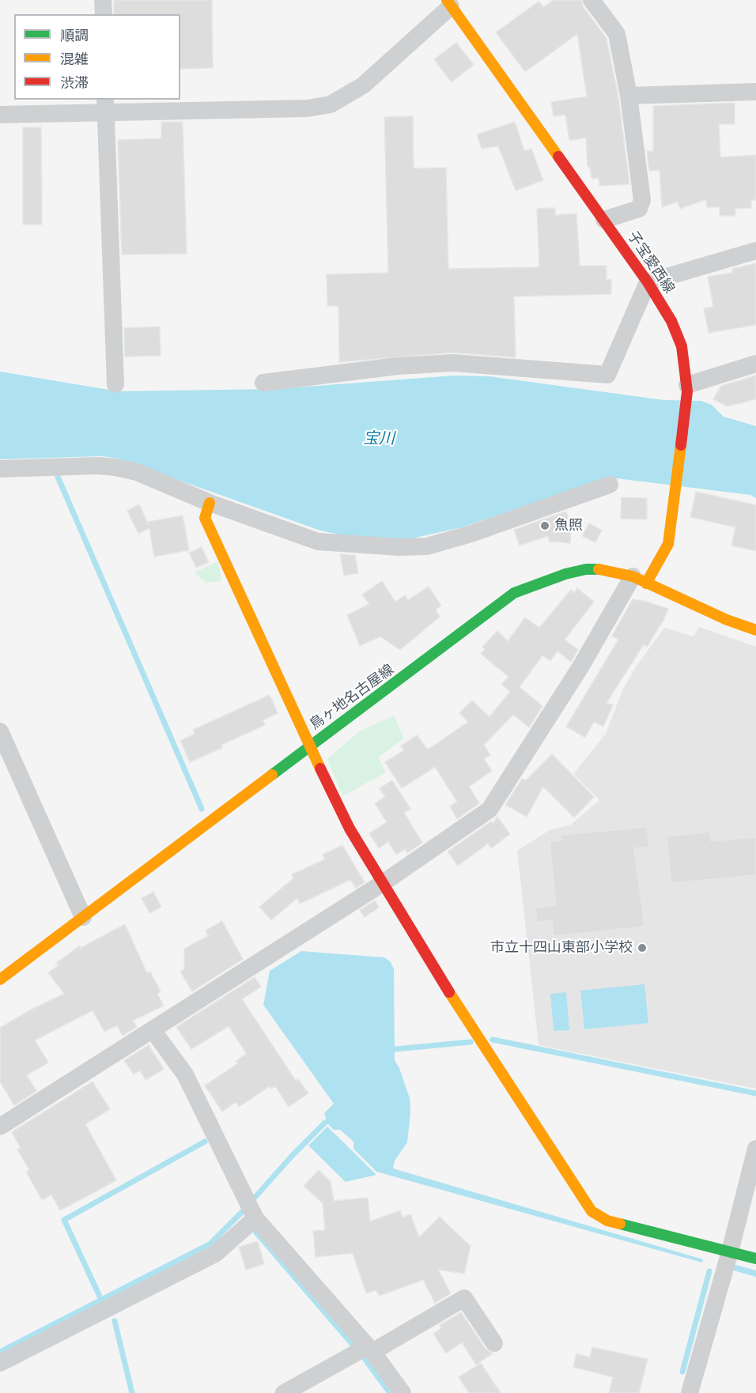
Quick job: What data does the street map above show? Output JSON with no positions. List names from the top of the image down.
{
  "streets": {
    "main road": ["子宝愛西線", "鳥ヶ地名古屋線"]
  },
  "crossings": [
    ["子宝愛西線", "鳥ヶ地名古屋線"]
  ],
  "water": ["宝川"],
  "places": ["魚照", "市立十四山東部小学校"],
  "legend": ["順調", "混雑", "渋滞"]
}
